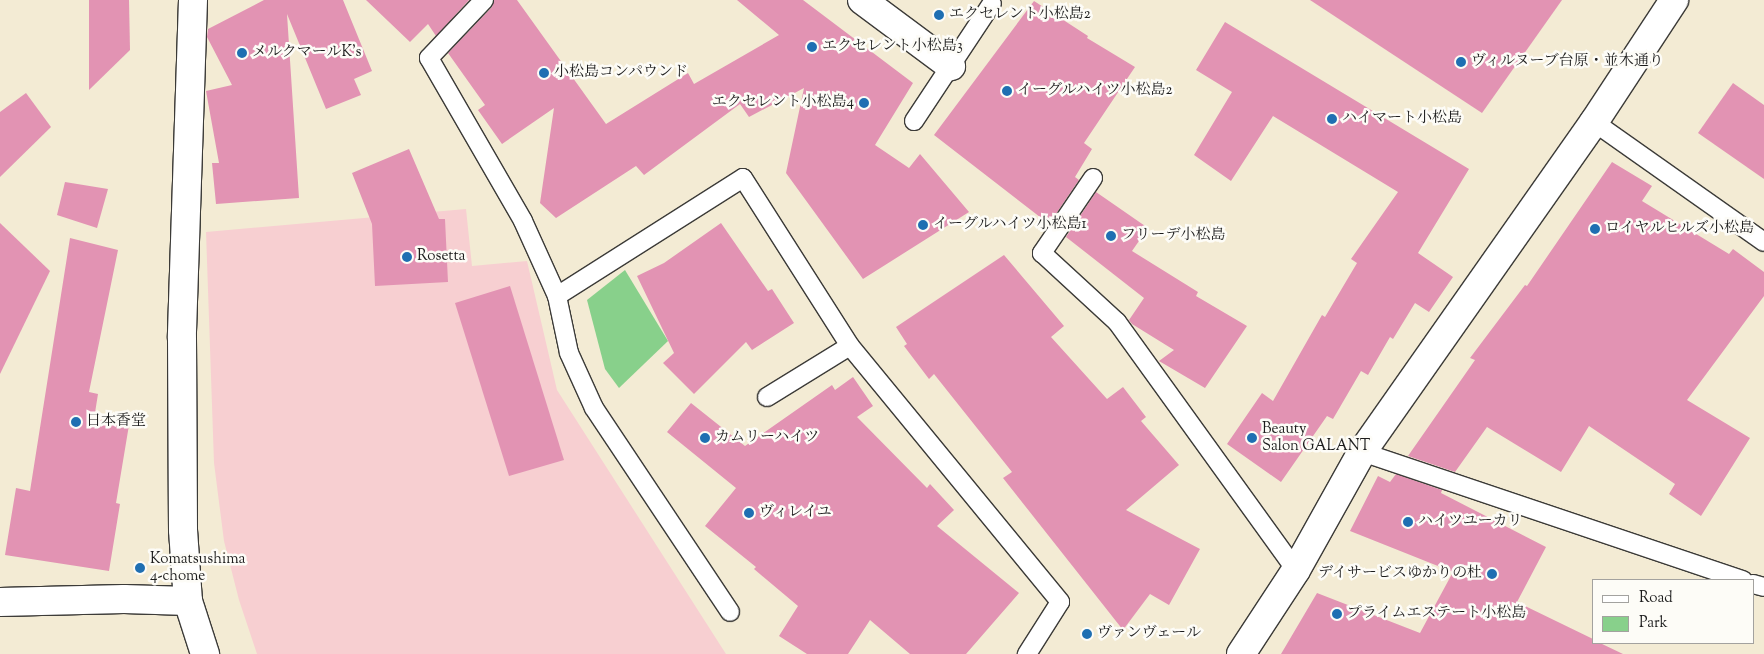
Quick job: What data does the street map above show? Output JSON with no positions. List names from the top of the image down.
{
  "places": [
    "エクセレント小松島2",
    "エクセレント小松島3",
    "メルクマールK's",
    "ヴィルヌーブ台原・並木通り",
    "小松島コンパウンド",
    "イーグルハイツ小松島2",
    "エクセレント小松島4",
    "ハイマート小松島",
    "イーグルハイツ小松島1",
    "ロイヤルヒルズ小松島",
    "フリーデ小松島",
    "Rosetta",
    "日本香堂",
    "カムリーハイツ",
    "Beauty Salon GALANT",
    "ヴィレイユ",
    "ハイツユーカリ",
    "Komatsushima 4-chome",
    "デイサービスゆかりの杜",
    "プライムエステート小松島",
    "ヴァンヴェール"
  ],
  "legend": ["Road", "Park"]
}
